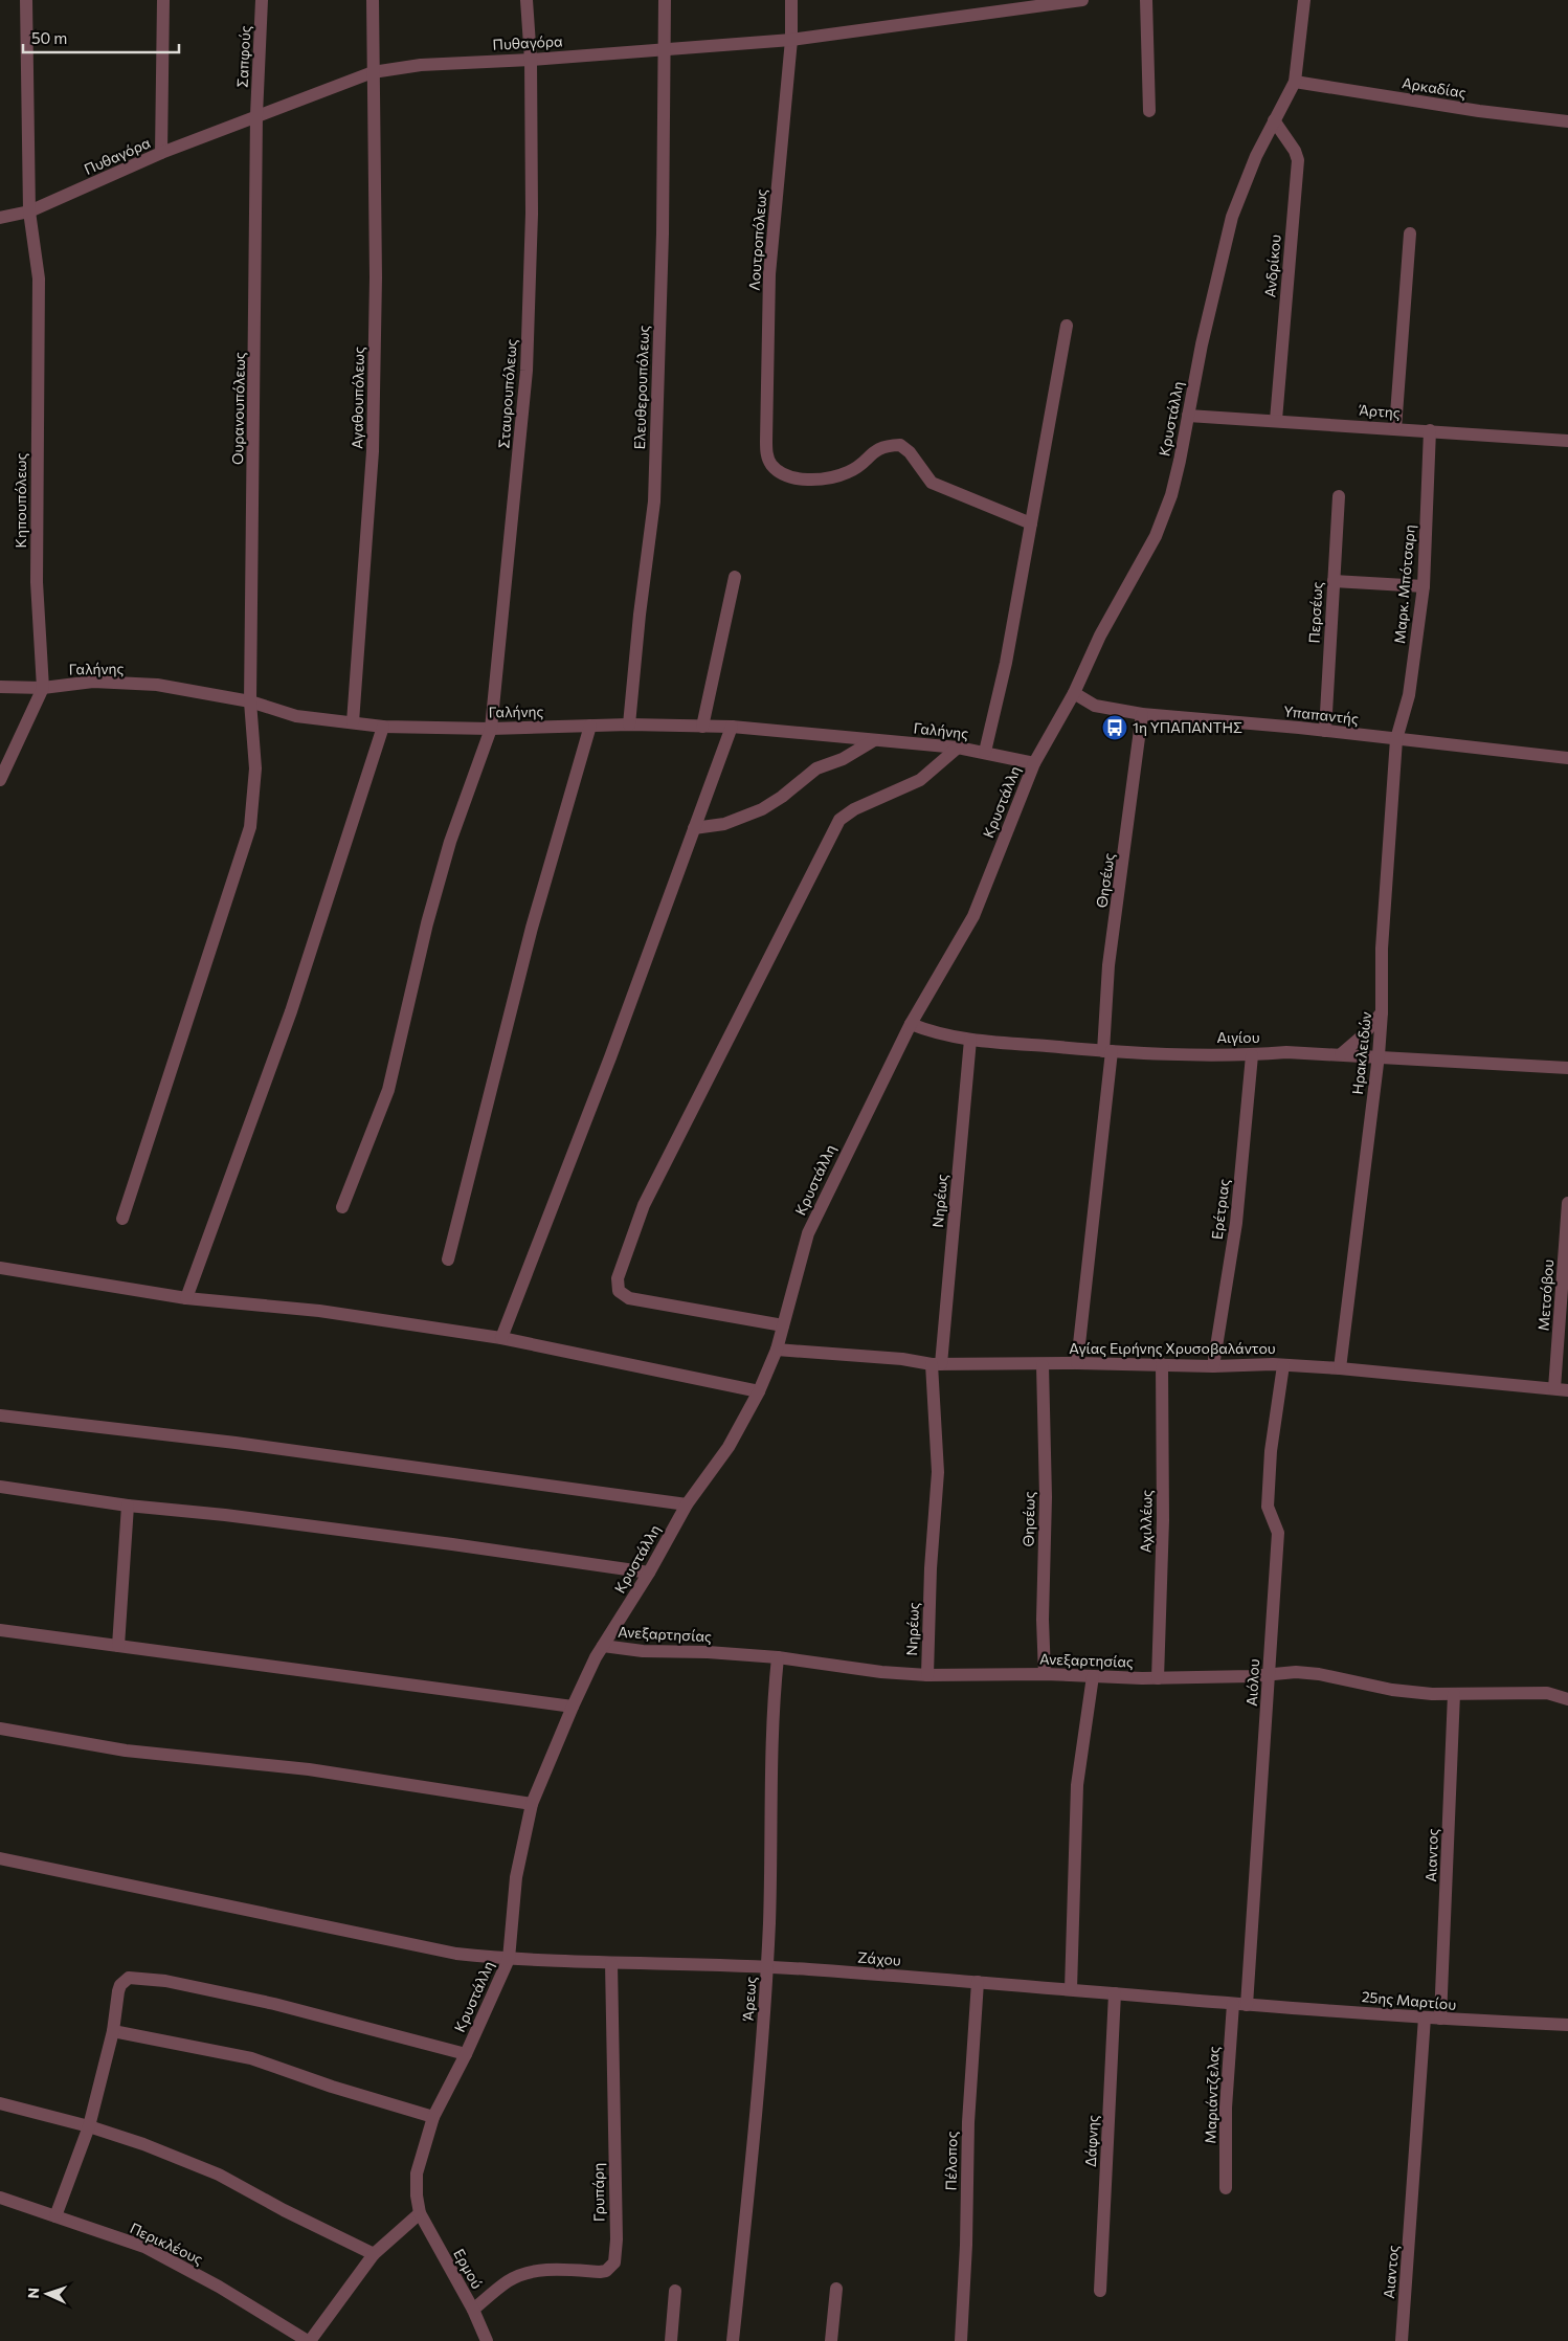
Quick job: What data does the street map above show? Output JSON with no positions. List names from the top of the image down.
{
  "streets": {
    "street": [
      "Πυθαγόρα",
      "Σαπφούς",
      "Αρκαδίας",
      "Λουτροπόλεως",
      "Ανδρίκου",
      "Ελευθερουπόλεως",
      "Σταυρουπόλεως",
      "Αγαθουπόλεως",
      "Ουρανουπόλεως",
      "Άρτης",
      "Κρυστάλλη",
      "Κηπουπόλεως",
      "Μαρκ. Μπότσαρη",
      "Περσέως",
      "Γαλήνης",
      "Υπαπαντής",
      "Θησέως",
      "Αιγίου",
      "Ηρακλειδών",
      "Νηρέως",
      "Ερέτριας",
      "Μετσόβου",
      "Αγίας Ειρήνης Χρυσοβαλάντου",
      "Αχιλλέως",
      "Ανεξαρτησίας",
      "Αιόλου",
      "Αιαντος",
      "Ζάχου",
      "Άρεως",
      "25ης Μαρτίου",
      "Μαριάντζελας",
      "Δάφνης",
      "Πέλοπος",
      "Γρυπάρη",
      "Περικλέους",
      "Ερμού"
    ]
  },
  "crossings": [
    ["Πυθαγόρα", "Σαπφούς"],
    ["Πυθαγόρα", "Λουτροπόλεως"],
    ["Πυθαγόρα", "Ελευθερουπόλεως"],
    ["Πυθαγόρα", "Σταυρουπόλεως"],
    ["Πυθαγόρα", "Αγαθουπόλεως"],
    ["Πυθαγόρα", "Ουρανουπόλεως"],
    ["Πυθαγόρα", "Κηπουπόλεως"],
    ["Σαπφούς", "Ουρανουπόλεως"],
    ["Αρκαδίας", "Κρυστάλλη"],
    ["Ανδρίκου", "Άρτης"],
    ["Ανδρίκου", "Κρυστάλλη"],
    ["Ελευθερουπόλεως", "Γαλήνης"],
    ["Σταυρουπόλεως", "Γαλήνης"],
    ["Αγαθουπόλεως", "Γαλήνης"],
    ["Ουρανουπόλεως", "Γαλήνης"],
    ["Άρτης", "Κρυστάλλη"],
    ["Άρτης", "Μαρκ. Μπότσαρη"],
    ["Κρυστάλλη", "Γαλήνης"],
    ["Κρυστάλλη", "Υπαπαντής"],
    ["Κρυστάλλη", "Αιγίου"],
    ["Κρυστάλλη", "Αγίας Ειρήνης Χρυσοβαλάντου"],
    ["Κρυστάλλη", "Ανεξαρτησίας"],
    ["Κρυστάλλη", "Ζάχου"],
    ["Κρυστάλλη", "Ερμού"],
    ["Κηπουπόλεως", "Γαλήνης"],
    ["Μαρκ. Μπότσαρη", "Υπαπαντής"],
    ["Μαρκ. Μπότσαρη", "Ηρακλειδών"],
    ["Περσέως", "Υπαπαντής"],
    ["Υπαπαντής", "Θησέως"],
    ["Υπαπαντής", "Ηρακλειδών"],
    ["Θησέως", "Αιγίου"],
    ["Θησέως", "Αγίας Ειρήνης Χρυσοβαλάντου"],
    ["Θησέως", "Ανεξαρτησίας"],
    ["Αιγίου", "Ηρακλειδών"],
    ["Αιγίου", "Νηρέως"],
    ["Αιγίου", "Ερέτριας"],
    ["Ηρακλειδών", "Αγίας Ειρήνης Χρυσοβαλάντου"],
    ["Νηρέως", "Αγίας Ειρήνης Χρυσοβαλάντου"],
    ["Νηρέως", "Ανεξαρτησίας"],
    ["Ερέτριας", "Αγίας Ειρήνης Χρυσοβαλάντου"],
    ["Μετσόβου", "Αγίας Ειρήνης Χρυσοβαλάντου"],
    ["Αγίας Ειρήνης Χρυσοβαλάντου", "Αχιλλέως"],
    ["Αγίας Ειρήνης Χρυσοβαλάντου", "Αιόλου"],
    ["Αχιλλέως", "Ανεξαρτησίας"],
    ["Ανεξαρτησίας", "Αιόλου"],
    ["Ανεξαρτησίας", "Αιαντος"],
    ["Ανεξαρτησίας", "Άρεως"],
    ["Αιόλου", "Ζάχου"],
    ["Αιόλου", "25ης Μαρτίου"],
    ["Αιαντος", "25ης Μαρτίου"],
    ["Ζάχου", "Άρεως"],
    ["Ζάχου", "25ης Μαρτίου"],
    ["Ζάχου", "Μαριάντζελας"],
    ["Ζάχου", "Δάφνης"],
    ["Ζάχου", "Πέλοπος"],
    ["Ζάχου", "Γρυπάρη"],
    ["Γρυπάρη", "Ερμού"]
  ],
  "places": {
    "bus stop": ["1η ΥΠΑΠΑΝΤΗΣ"]
  },
  "scale_bar": "50 m",
  "north": "left"
}
